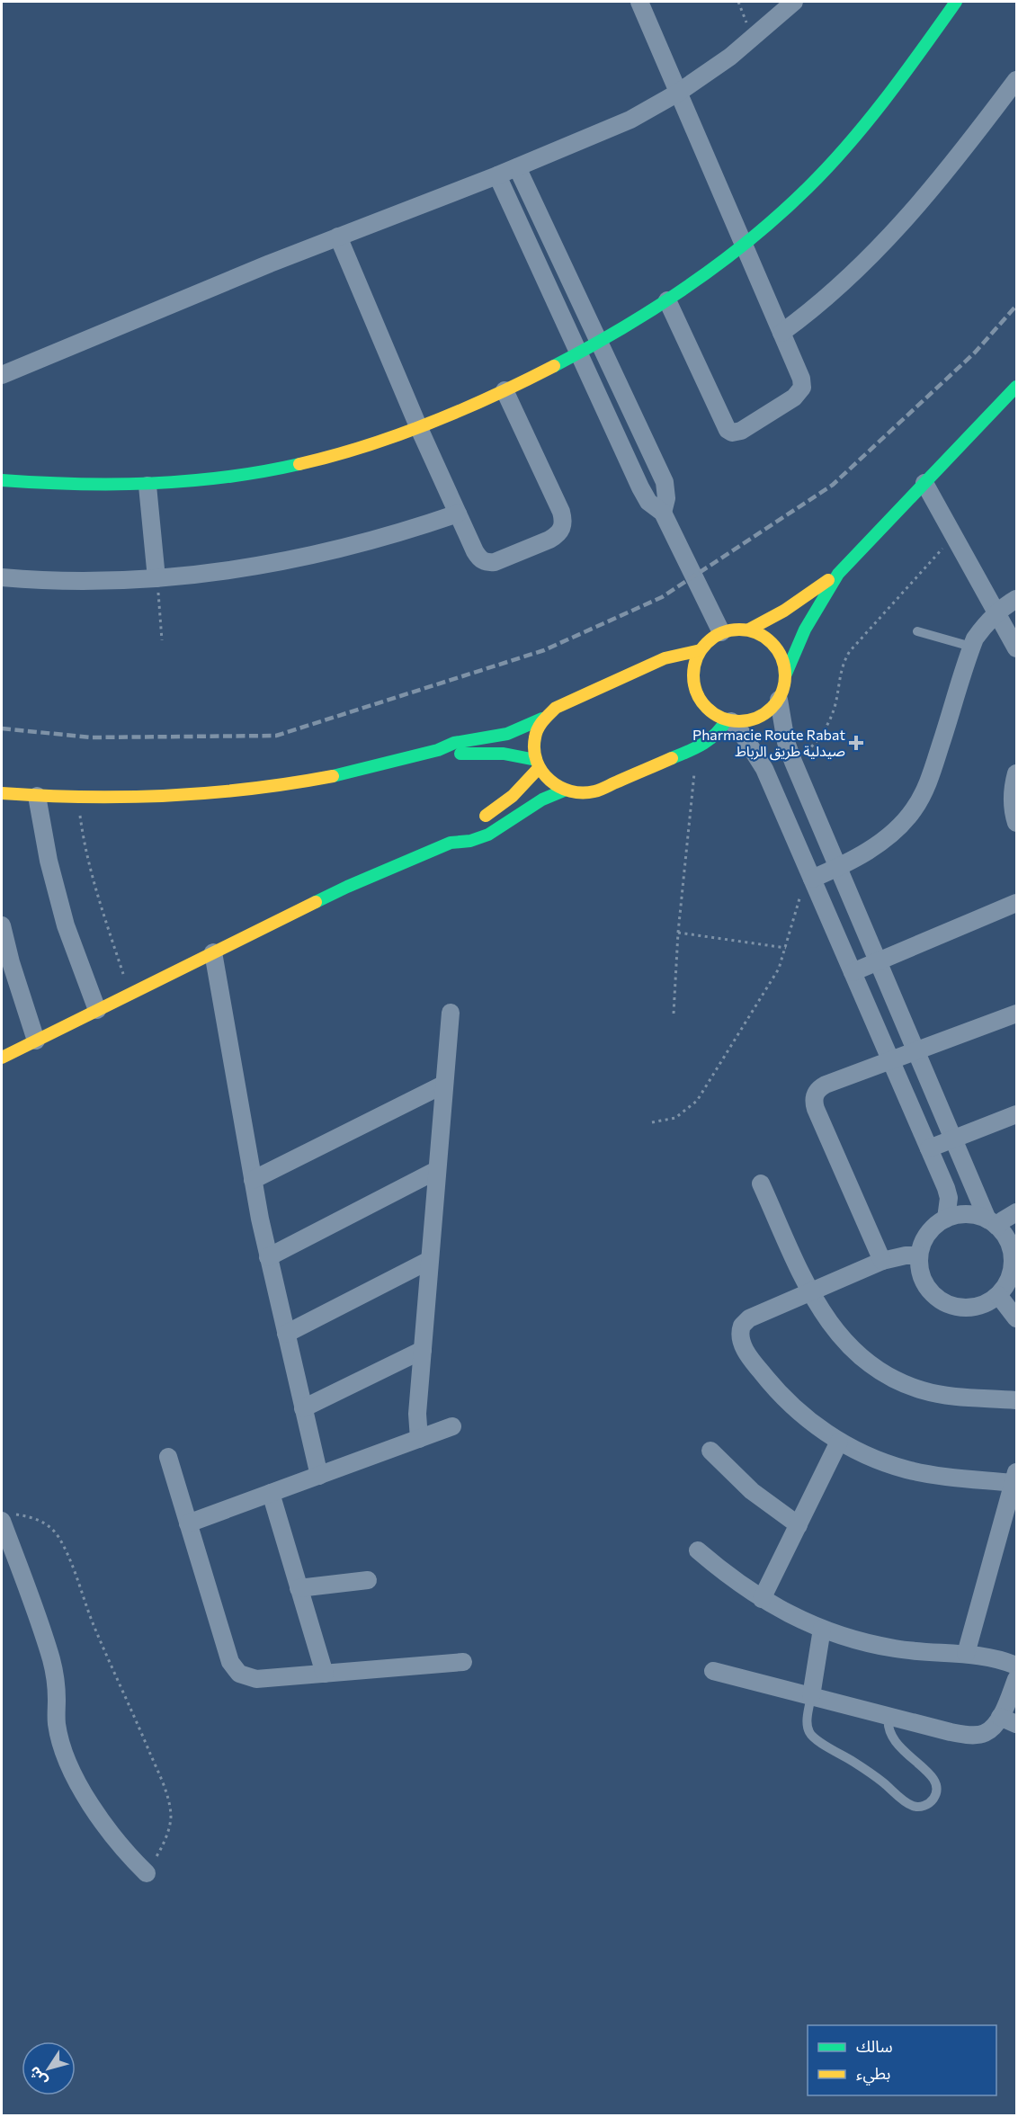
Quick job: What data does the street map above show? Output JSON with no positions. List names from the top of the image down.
{
  "places": {
    "health": ["Pharmacie Route Rabat صيدلية طريق الرباط"]
  },
  "legend": ["سالك", "بطيء"],
  "north": "bottom left"
}
